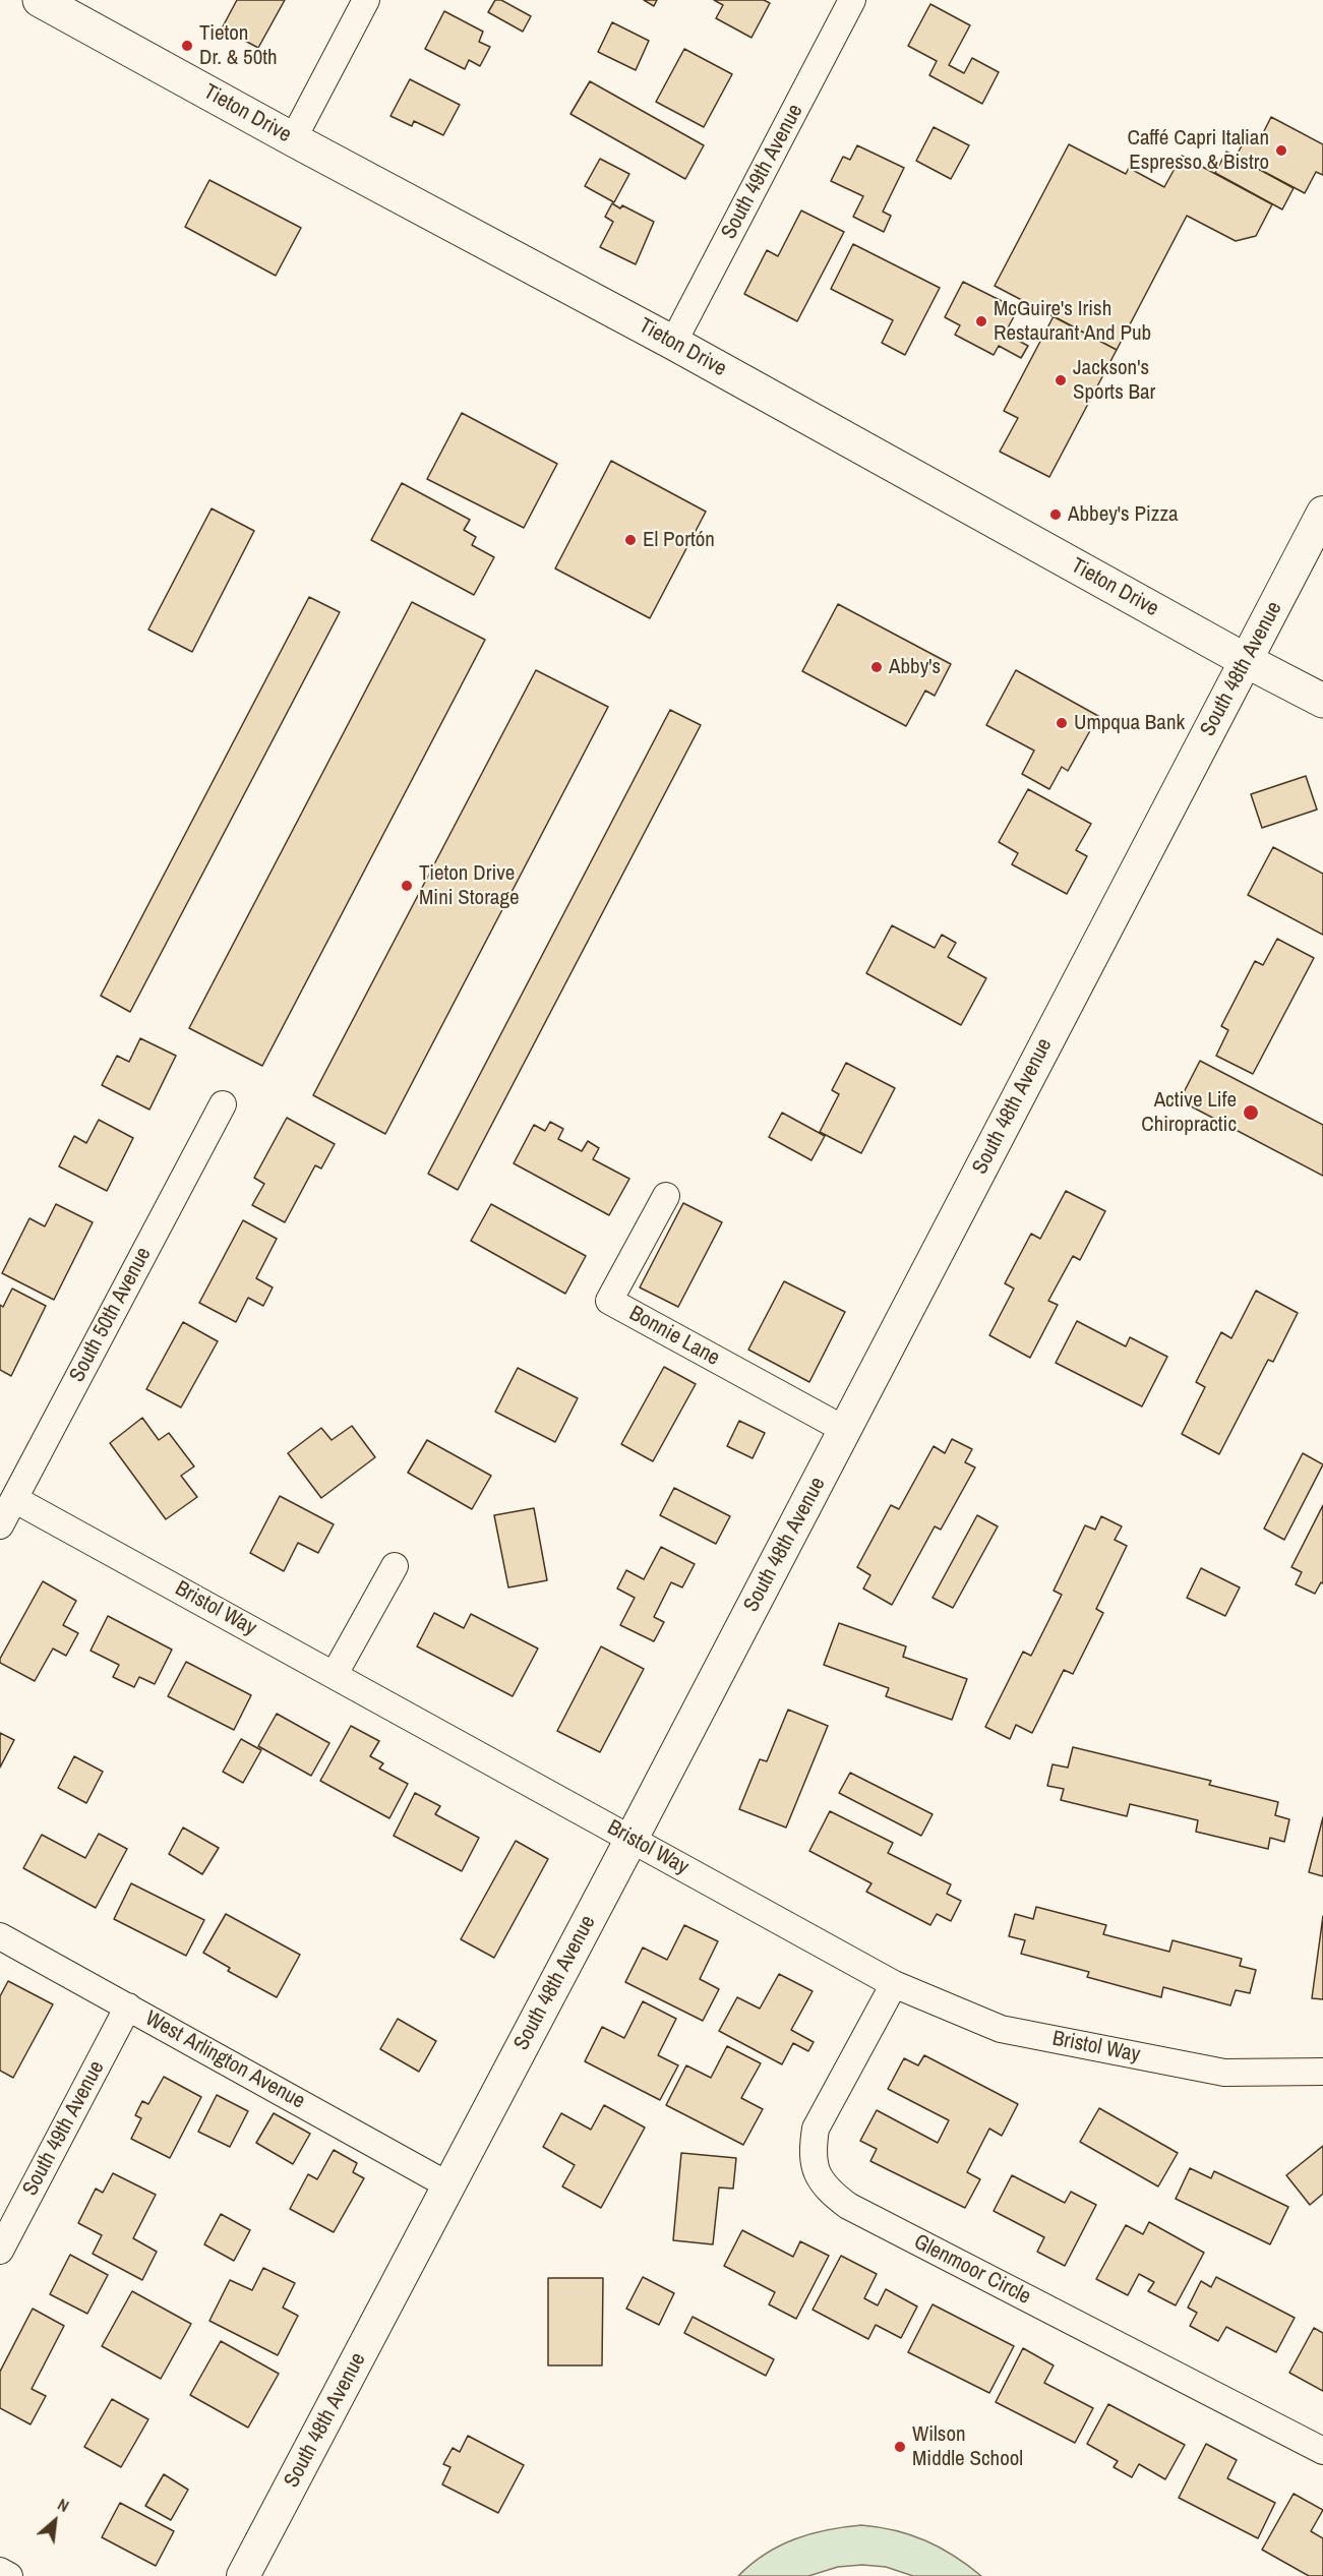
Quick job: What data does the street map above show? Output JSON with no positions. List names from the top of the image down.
{
  "streets": {
    "main road": ["Tieton Drive"],
    "street": [
      "South 49th Avenue",
      "South 48th Avenue",
      "South 50th Avenue",
      "Bonnie Lane",
      "Bristol Way",
      "West Arlington Avenue",
      "Glenmoor Circle"
    ]
  },
  "crossings": [
    ["Tieton Drive", "South 49th Avenue"],
    ["Tieton Drive", "South 48th Avenue"],
    ["South 49th Avenue", "West Arlington Avenue"],
    ["South 48th Avenue", "Bonnie Lane"],
    ["South 48th Avenue", "Bristol Way"],
    ["South 48th Avenue", "West Arlington Avenue"],
    ["South 50th Avenue", "Bristol Way"],
    ["Bristol Way", "Glenmoor Circle"]
  ],
  "places": [
    "Tieton Dr. & 50th",
    "Caffé Capri Italian Espresso & Bistro",
    "McGuire's Irish Restaurant And Pub",
    "Jackson's Sports Bar",
    "Abbey's Pizza",
    "El Portón",
    "Abby's",
    "Umpqua Bank",
    "Tieton Drive Mini Storage",
    "Active Life Chiropractic",
    "Wilson Middle School"
  ],
  "north": "top right"
}
